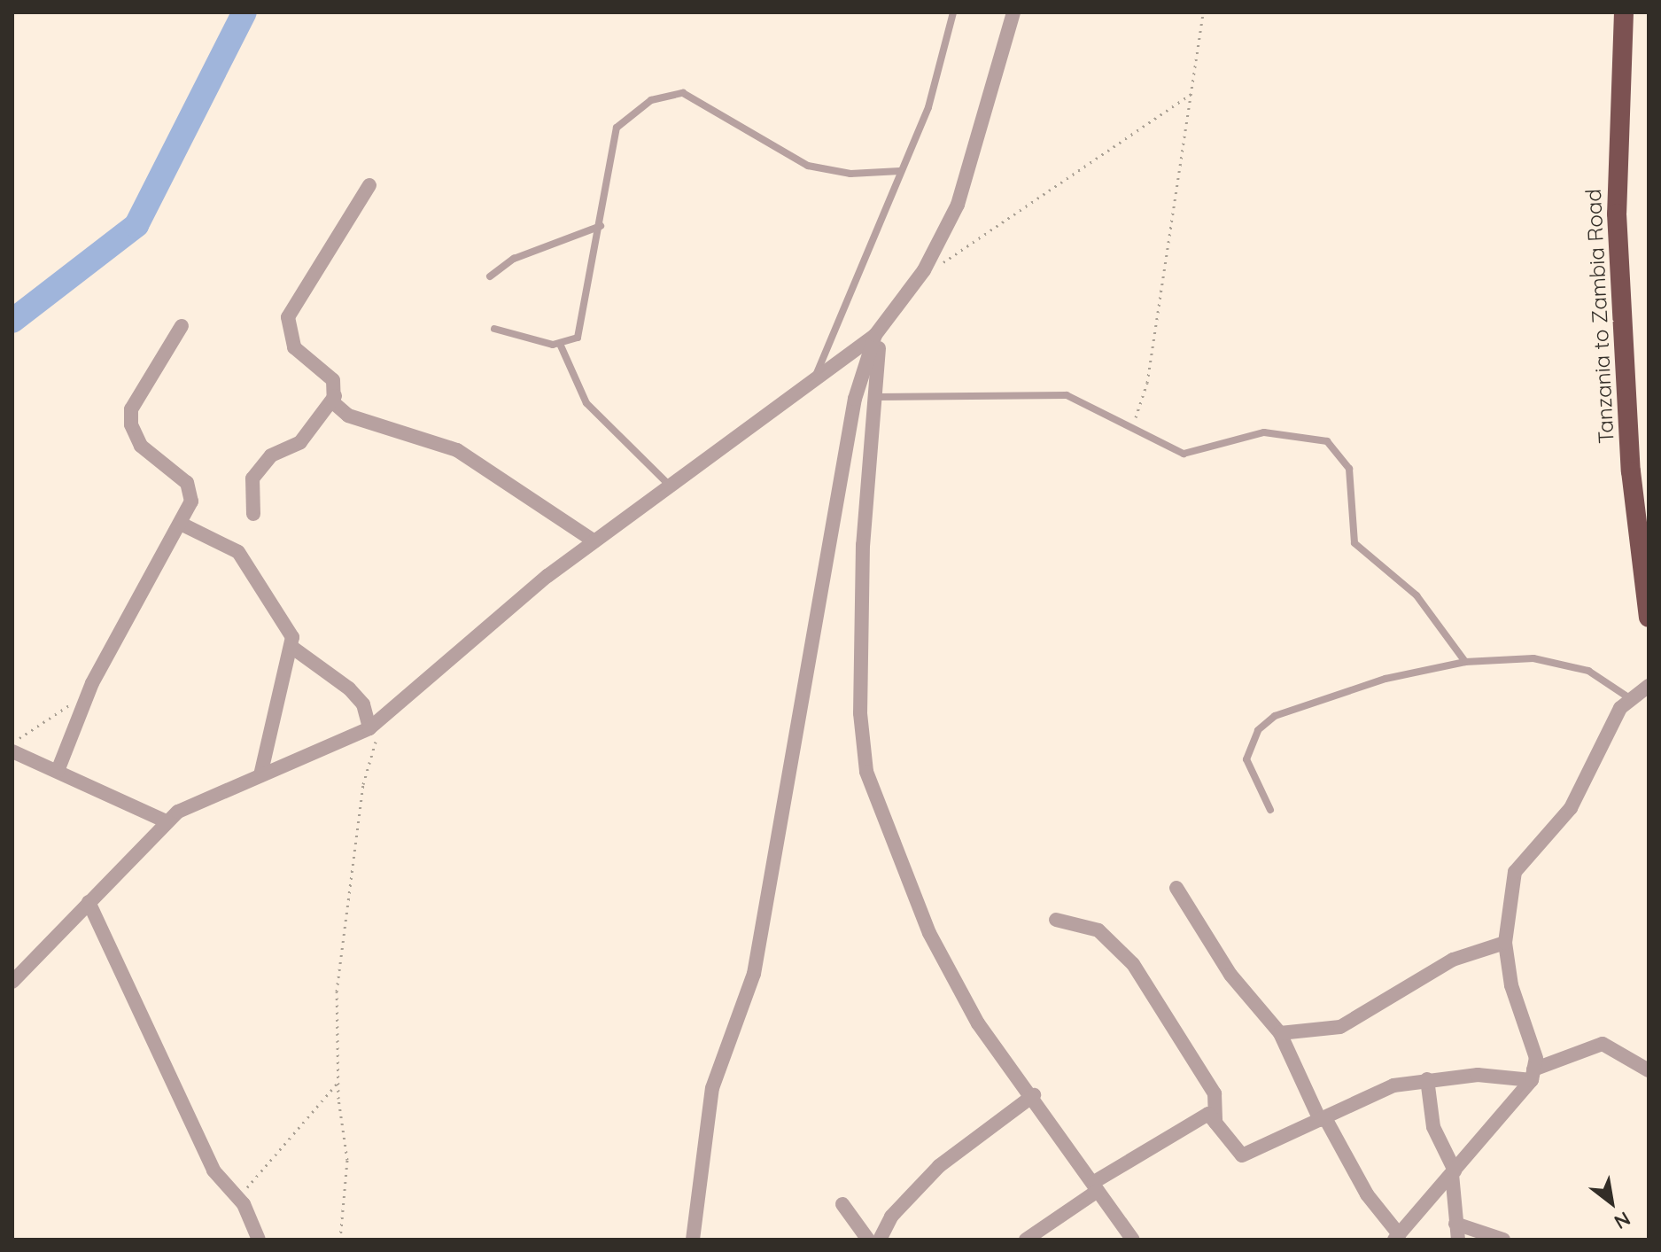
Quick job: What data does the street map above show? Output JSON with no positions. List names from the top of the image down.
{
  "streets": {
    "highway": ["Tanzania to Zambia Road"]
  },
  "north": "bottom right"
}
